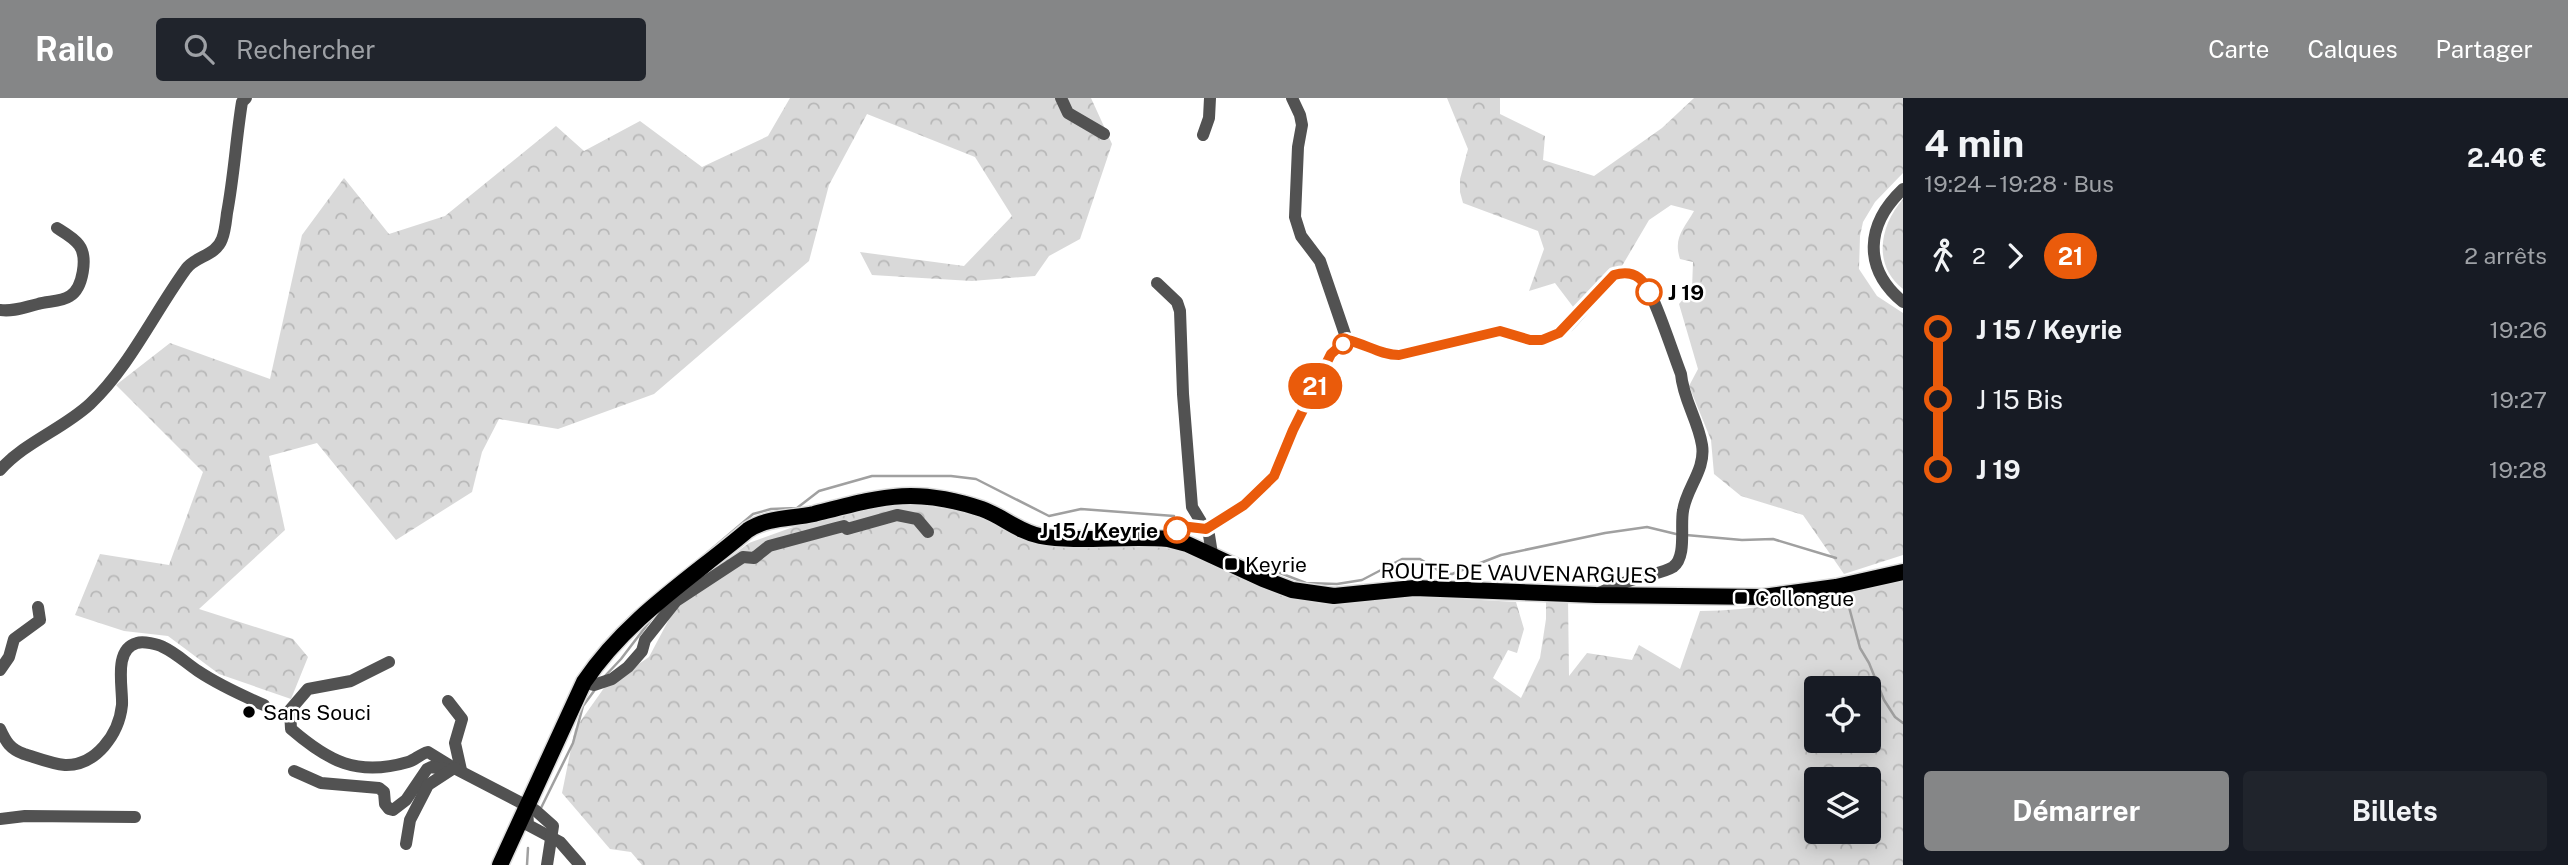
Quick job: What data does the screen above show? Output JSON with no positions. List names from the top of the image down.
{
  "streets": {
    "main road": ["ROUTE DE VAUVENARGUES"]
  },
  "places": {
    "other": ["J 19", "J 15 / Keyrie", "Sans Souci"],
    "transit": ["Keyrie", "Collongue"]
  },
  "lines": ["bus line 21"],
  "page": {
    "header": "Railo",
    "search": "Rechercher",
    "nav": ["Carte", "Calques", "Partager"],
    "on_map": "21",
    "heading": ["4 min", "19:24 – 19:28 · Bus", "2.40 €"],
    "legs": ["2", "21", "2 arrêts"],
    "list": [
      {
        "name": "J 15 / Keyrie",
        "value": "19:26"
      },
      {
        "name": "J 15 Bis",
        "value": "19:27"
      },
      {
        "name": "J 19",
        "value": "19:28"
      }
    ],
    "buttons": ["Démarrer", "Billets"]
  }
}
